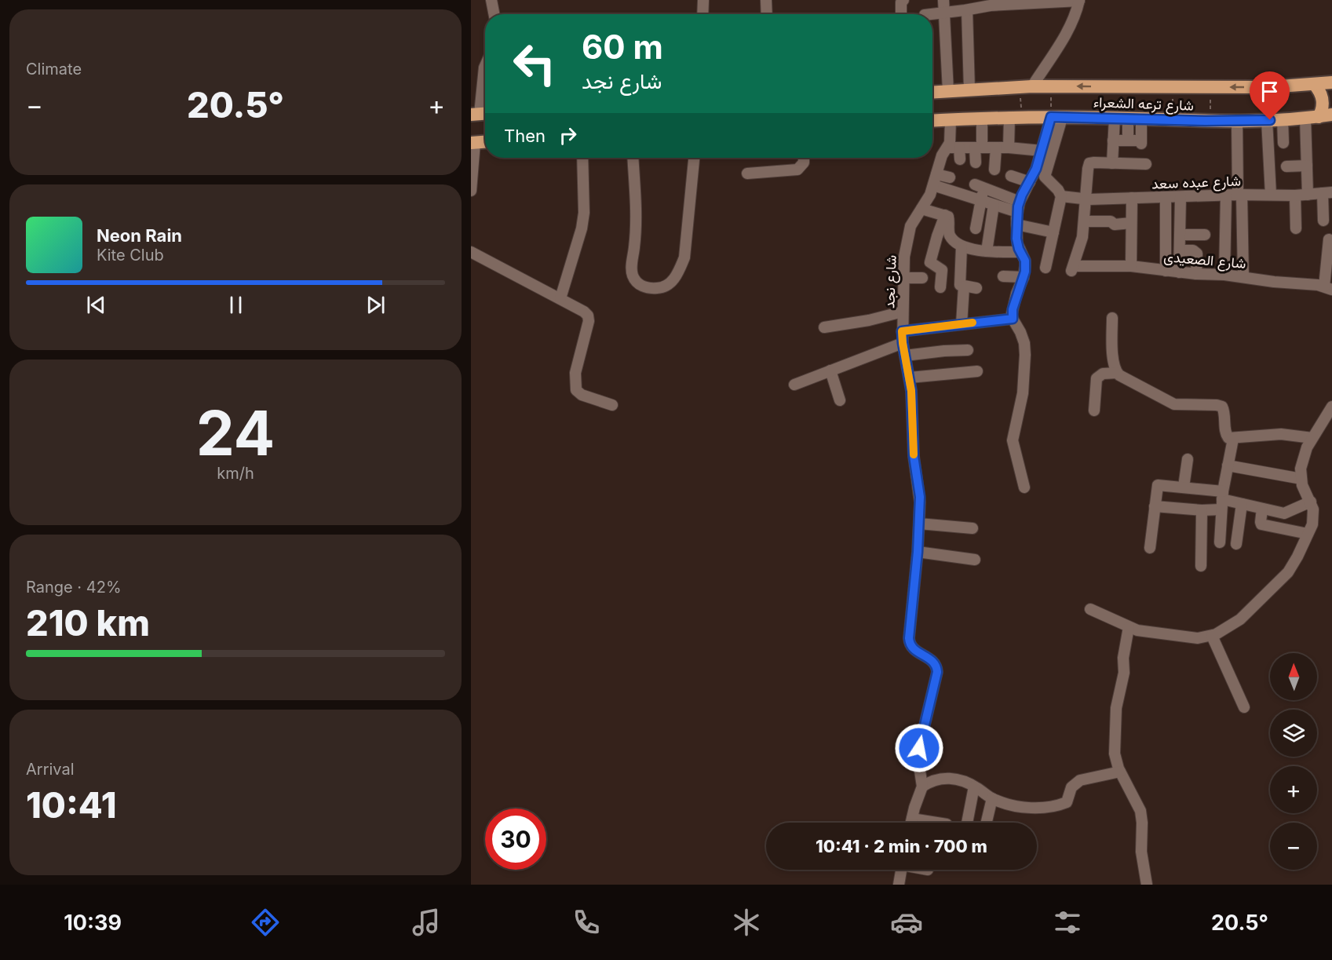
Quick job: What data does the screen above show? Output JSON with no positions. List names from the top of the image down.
{
  "streets": {
    "highway": ["شارع ترعه الشعراء"],
    "street": ["شارع عبده سعد", "شارع الصعيدى", "شارع نجد"]
  },
  "crossings": [
    ["شارع ترعه الشعراء", "شارع نجد"]
  ],
  "north": "top",
  "page": {
    "tile": [
      "Climate",
      ["24", "km/h"],
      ["Range · 42%", "210 km"],
      ["Arrival", "10:41"]
    ],
    "turn": ["60 m", "شارع نجد"],
    "heat": ["−", "20.5°", "+"],
    "then": "Then",
    "song": ["Neon Rain", "Kite Club"],
    "map_buttons": ["+", "−"],
    "limit": "30",
    "trip": "10:41 · 2 min · 700 m",
    "tabs": ["10:39", "20.5°"]
  }
}
